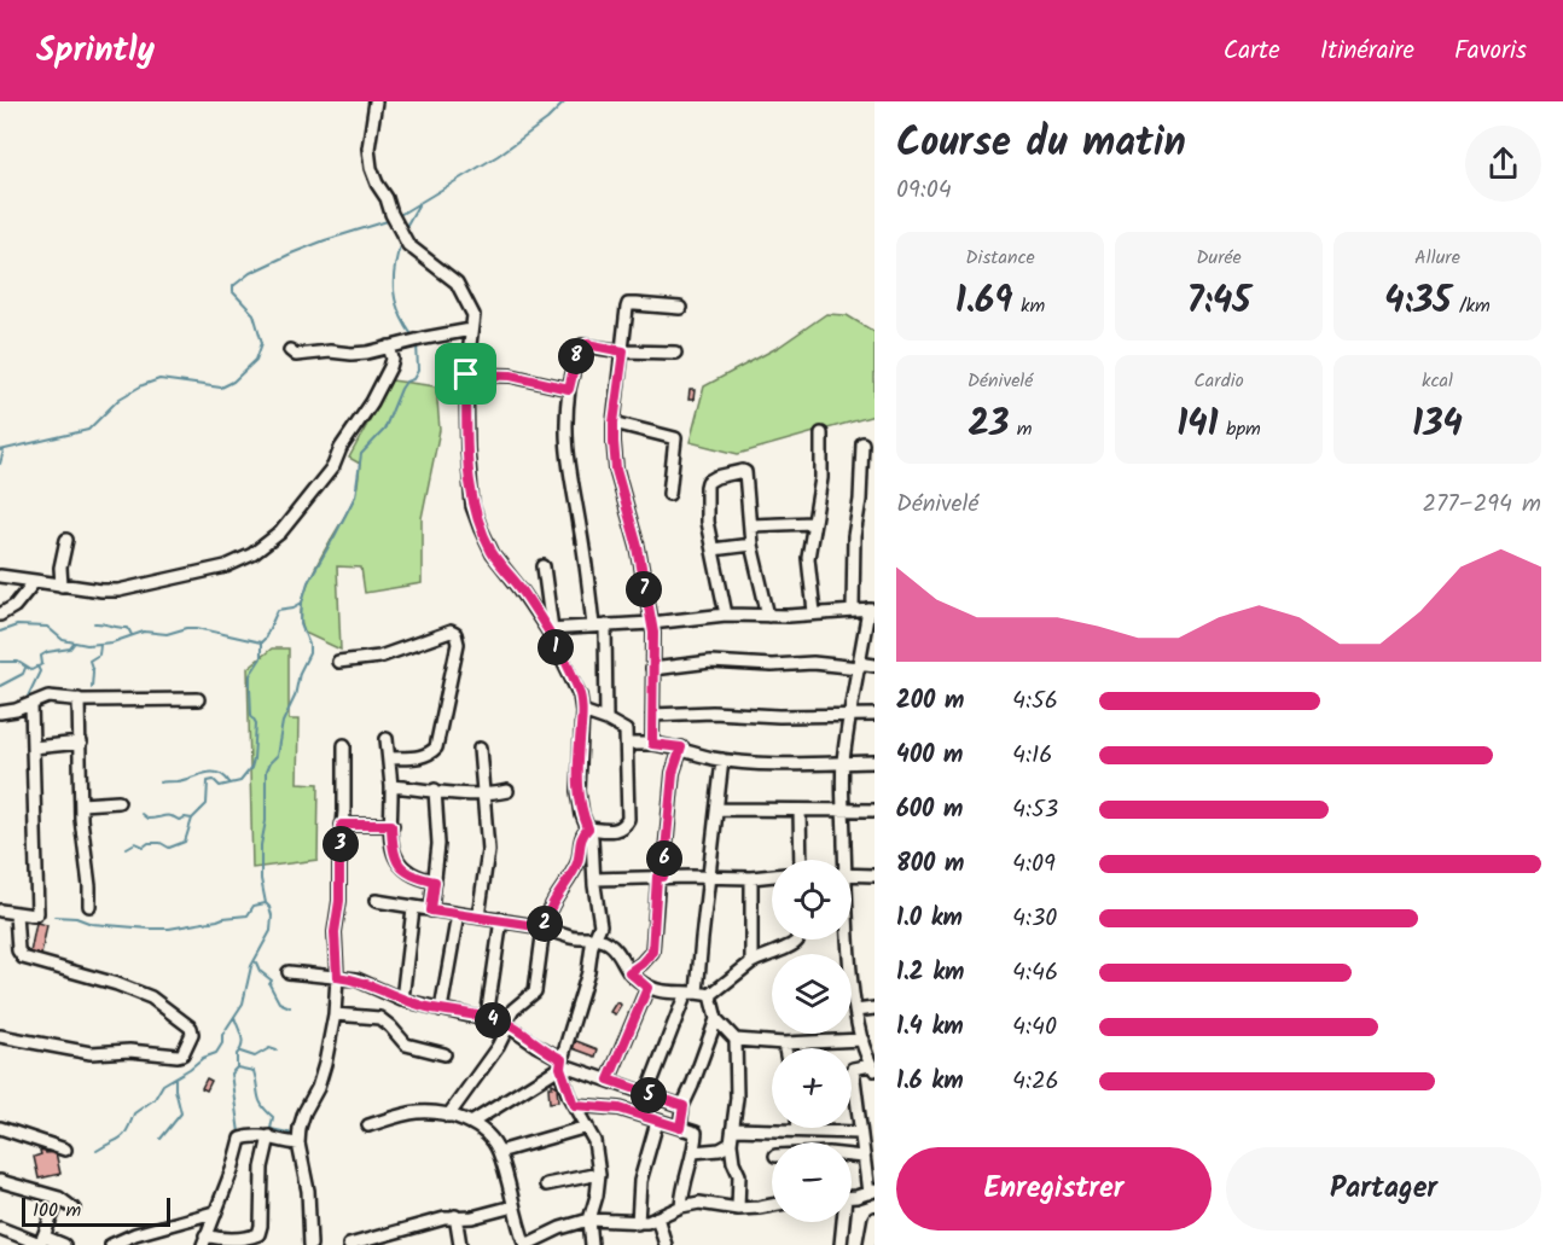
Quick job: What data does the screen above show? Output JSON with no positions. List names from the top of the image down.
{
  "scale_bar": "100 m",
  "page": {
    "header": "Sprintly",
    "nav": ["Carte", "Itinéraire", "Favoris"],
    "heading": ["Course du matin", "09:04"],
    "stats": [
      ["Distance", "1.69 km"],
      ["Durée", "7:45"],
      ["Allure", "4:35 /km"],
      ["Dénivelé", "23 m"],
      ["Cardio", "141 bpm"],
      ["kcal", "134"]
    ],
    "pins": [
      "8",
      "7",
      "1",
      "3",
      "6",
      "2",
      "4",
      "5"
    ],
    "chart": ["Dénivelé", "277–294 m"],
    "list": [
      {
        "name": "200 m",
        "note": "4:56"
      },
      {
        "name": "400 m",
        "note": "4:16"
      },
      {
        "name": "600 m",
        "note": "4:53"
      },
      {
        "name": "800 m",
        "note": "4:09"
      },
      {
        "name": "1.0 km",
        "note": "4:30"
      },
      {
        "name": "1.2 km",
        "note": "4:46"
      },
      {
        "name": "1.4 km",
        "note": "4:40"
      },
      {
        "name": "1.6 km",
        "note": "4:26"
      }
    ],
    "map_buttons": ["+", "−"],
    "buttons": ["Enregistrer", "Partager"],
    "scale": "100 m"
  }
}
